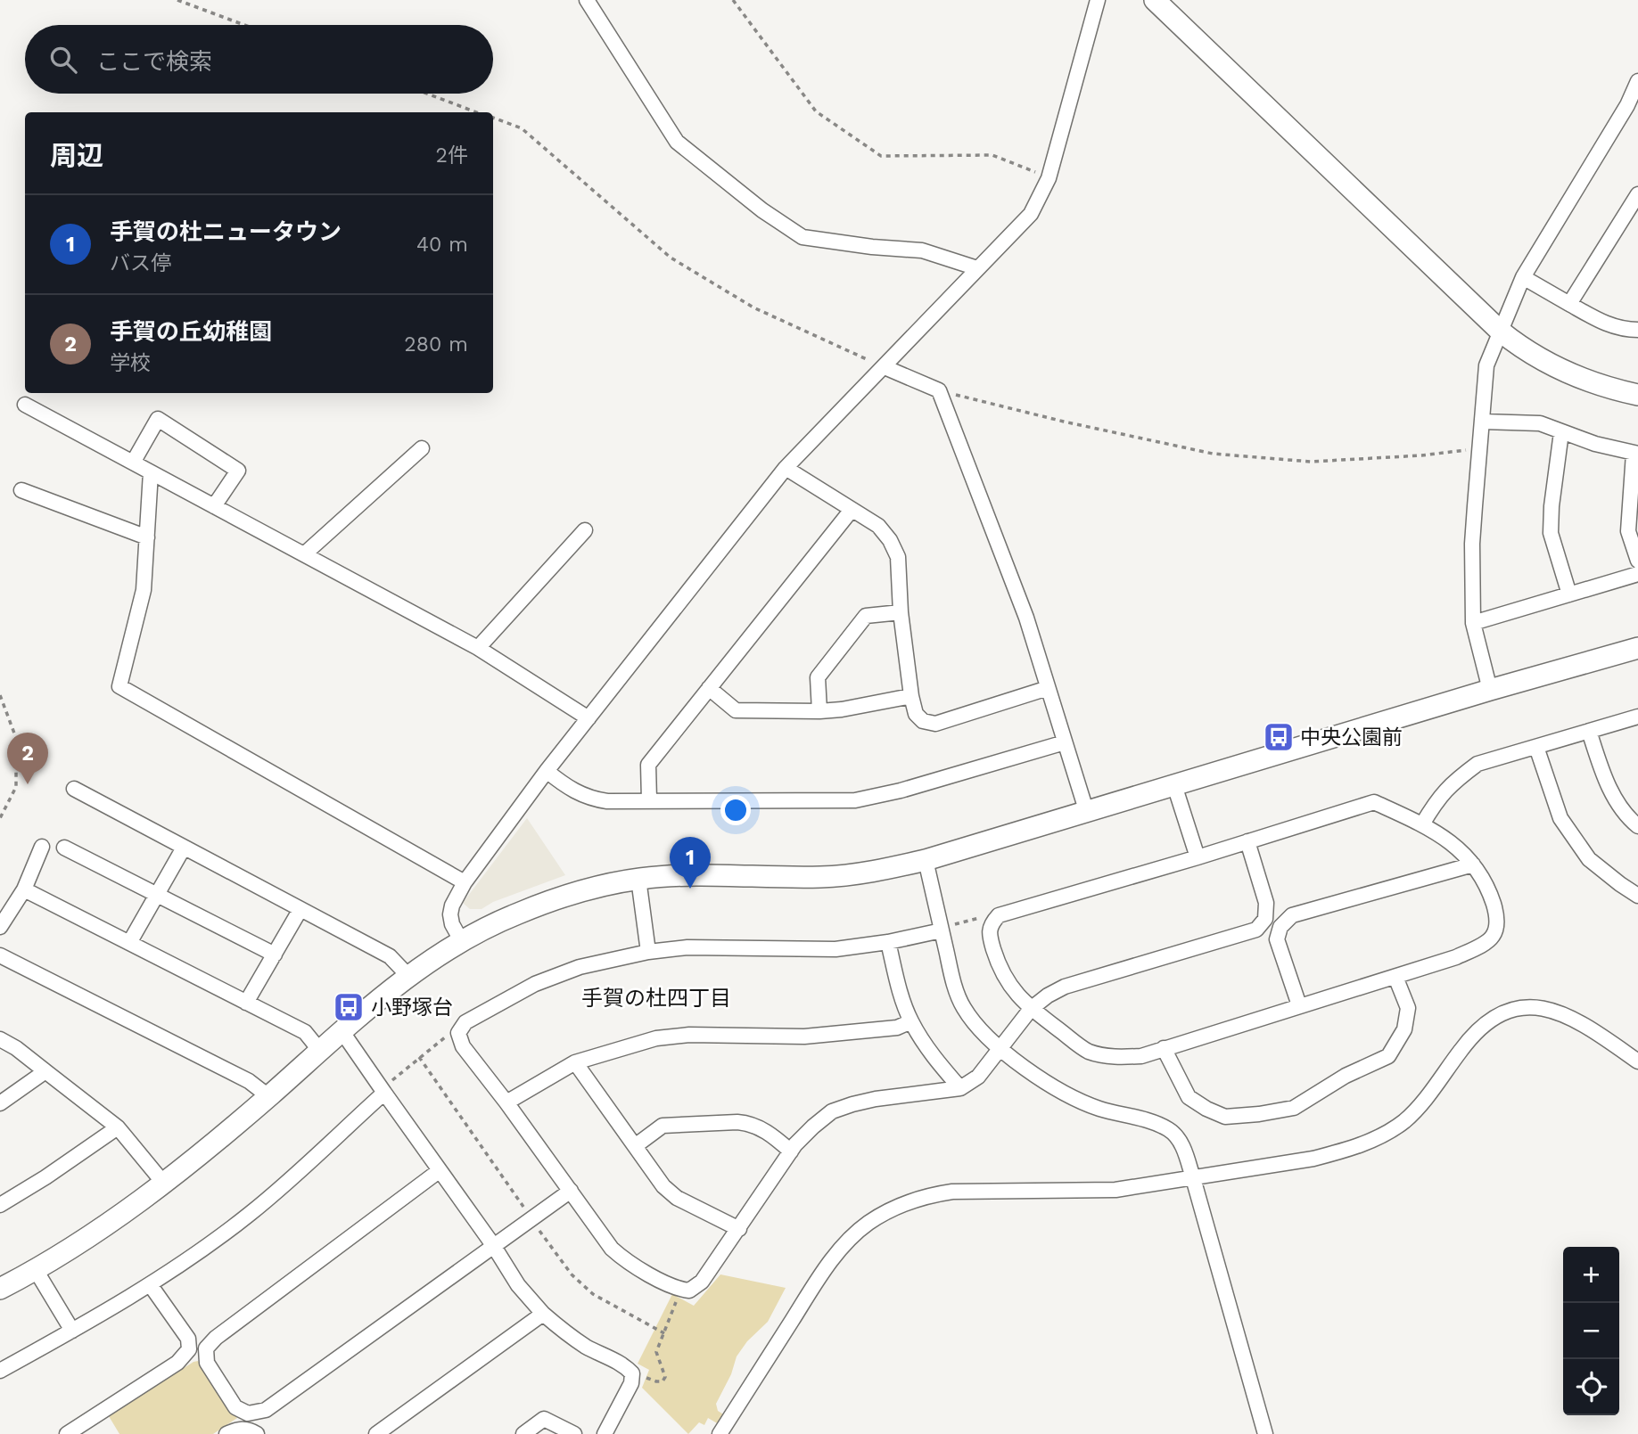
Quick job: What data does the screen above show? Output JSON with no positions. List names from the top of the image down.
{
  "districts": ["手賀の杜四丁目"],
  "places": {
    "bus stop": ["中央公園前", "小野塚台"]
  },
  "page": {
    "search": "ここで検索",
    "heading": ["周辺", "2件"],
    "list": [
      {
        "mark": "1",
        "name": "手賀の杜ニュータウン",
        "note": "バス停",
        "value": "40 m"
      },
      {
        "mark": "2",
        "name": "手賀の丘幼稚園",
        "note": "学校",
        "value": "280 m"
      }
    ],
    "pins": ["2", "1"],
    "map_buttons": ["+", "−"]
  }
}
